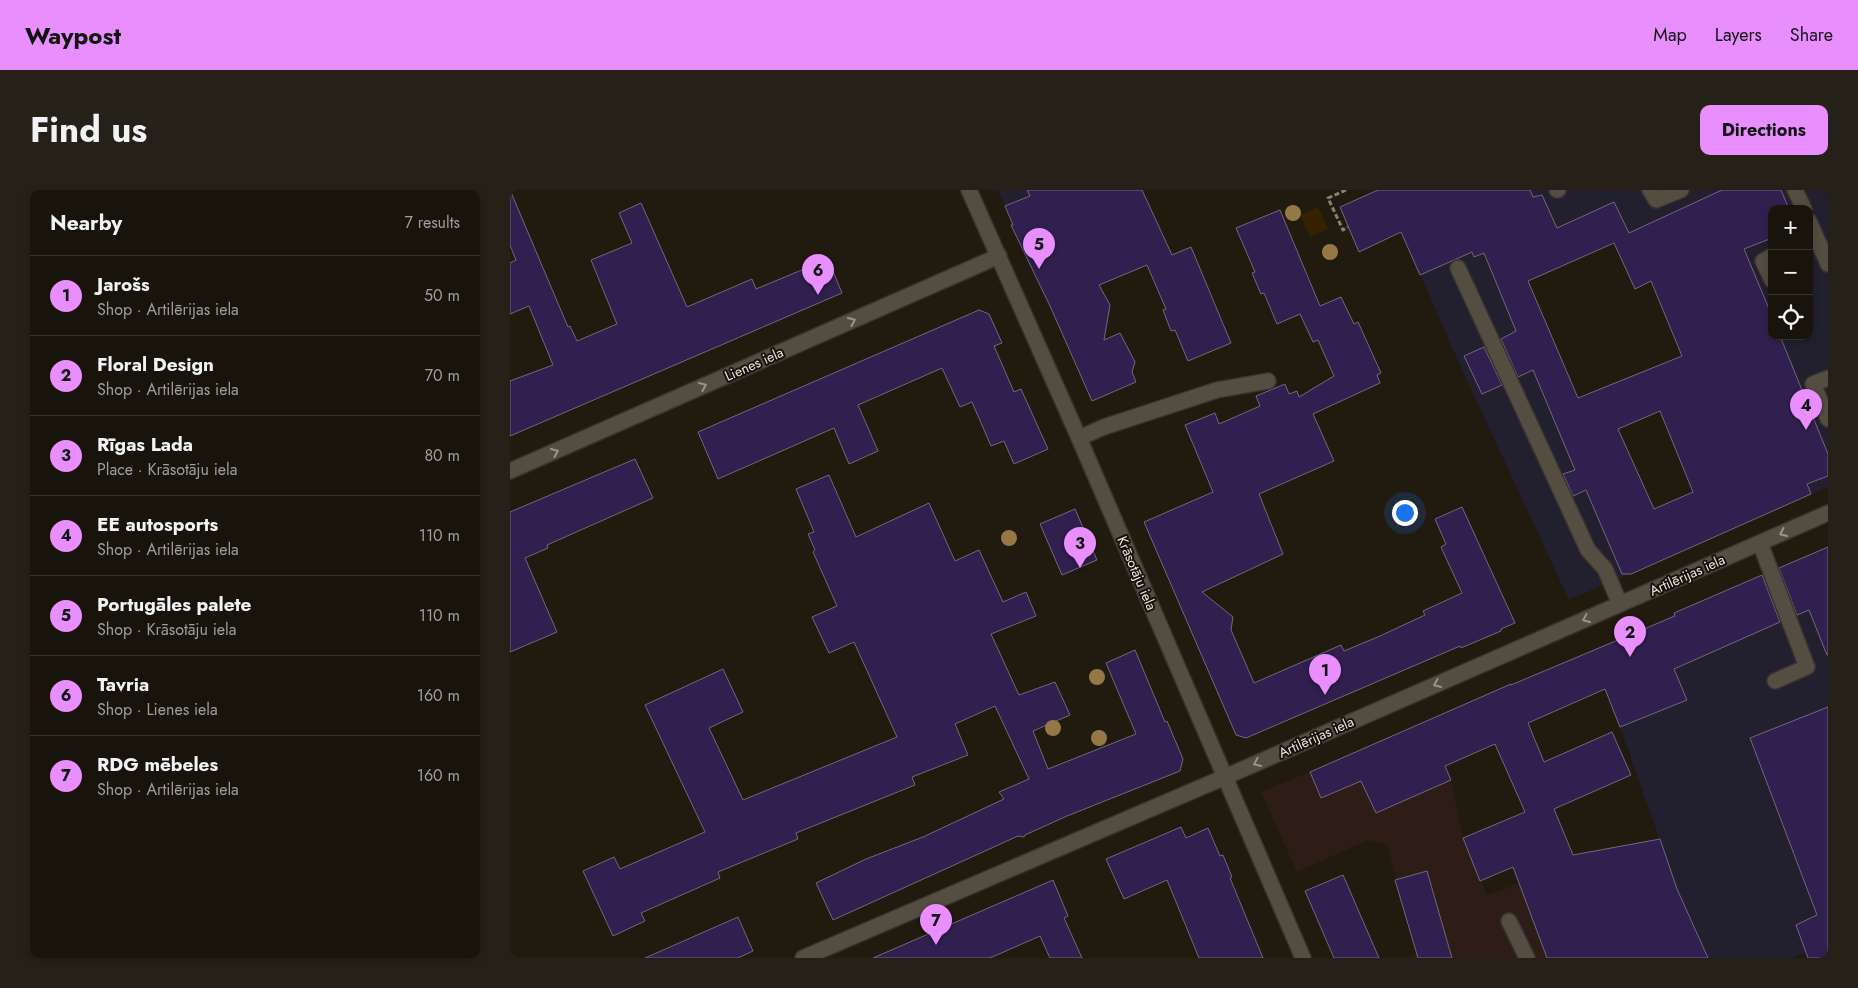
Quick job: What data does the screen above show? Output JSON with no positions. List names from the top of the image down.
{
  "streets": {
    "street": ["Lienes iela", "Krāsotāju iela", "Artilērijas iela"]
  },
  "crossings": [
    ["Lienes iela", "Krāsotāju iela"],
    ["Krāsotāju iela", "Artilērijas iela"]
  ],
  "one_way": ["Lienes iela", "Artilērijas iela"],
  "page": {
    "header": "Waypost",
    "nav": ["Map", "Layers", "Share"],
    "title": "Find us",
    "buttons": "Directions",
    "heading": ["Nearby", "7 results"],
    "map_buttons": ["+", "−"],
    "pins": [
      "5",
      "6",
      "4",
      "3",
      "2",
      "1",
      "7"
    ],
    "list": [
      {
        "mark": "1",
        "name": "Jarošs",
        "note": "Shop · Artilērijas iela",
        "value": "50 m"
      },
      {
        "mark": "2",
        "name": "Floral Design",
        "note": "Shop · Artilērijas iela",
        "value": "70 m"
      },
      {
        "mark": "3",
        "name": "Rīgas Lada",
        "note": "Place · Krāsotāju iela",
        "value": "80 m"
      },
      {
        "mark": "4",
        "name": "EE autosports",
        "note": "Shop · Artilērijas iela",
        "value": "110 m"
      },
      {
        "mark": "5",
        "name": "Portugāles palete",
        "note": "Shop · Krāsotāju iela",
        "value": "110 m"
      },
      {
        "mark": "6",
        "name": "Tavria",
        "note": "Shop · Lienes iela",
        "value": "160 m"
      },
      {
        "mark": "7",
        "name": "RDG mēbeles",
        "note": "Shop · Artilērijas iela",
        "value": "160 m"
      }
    ]
  }
}
